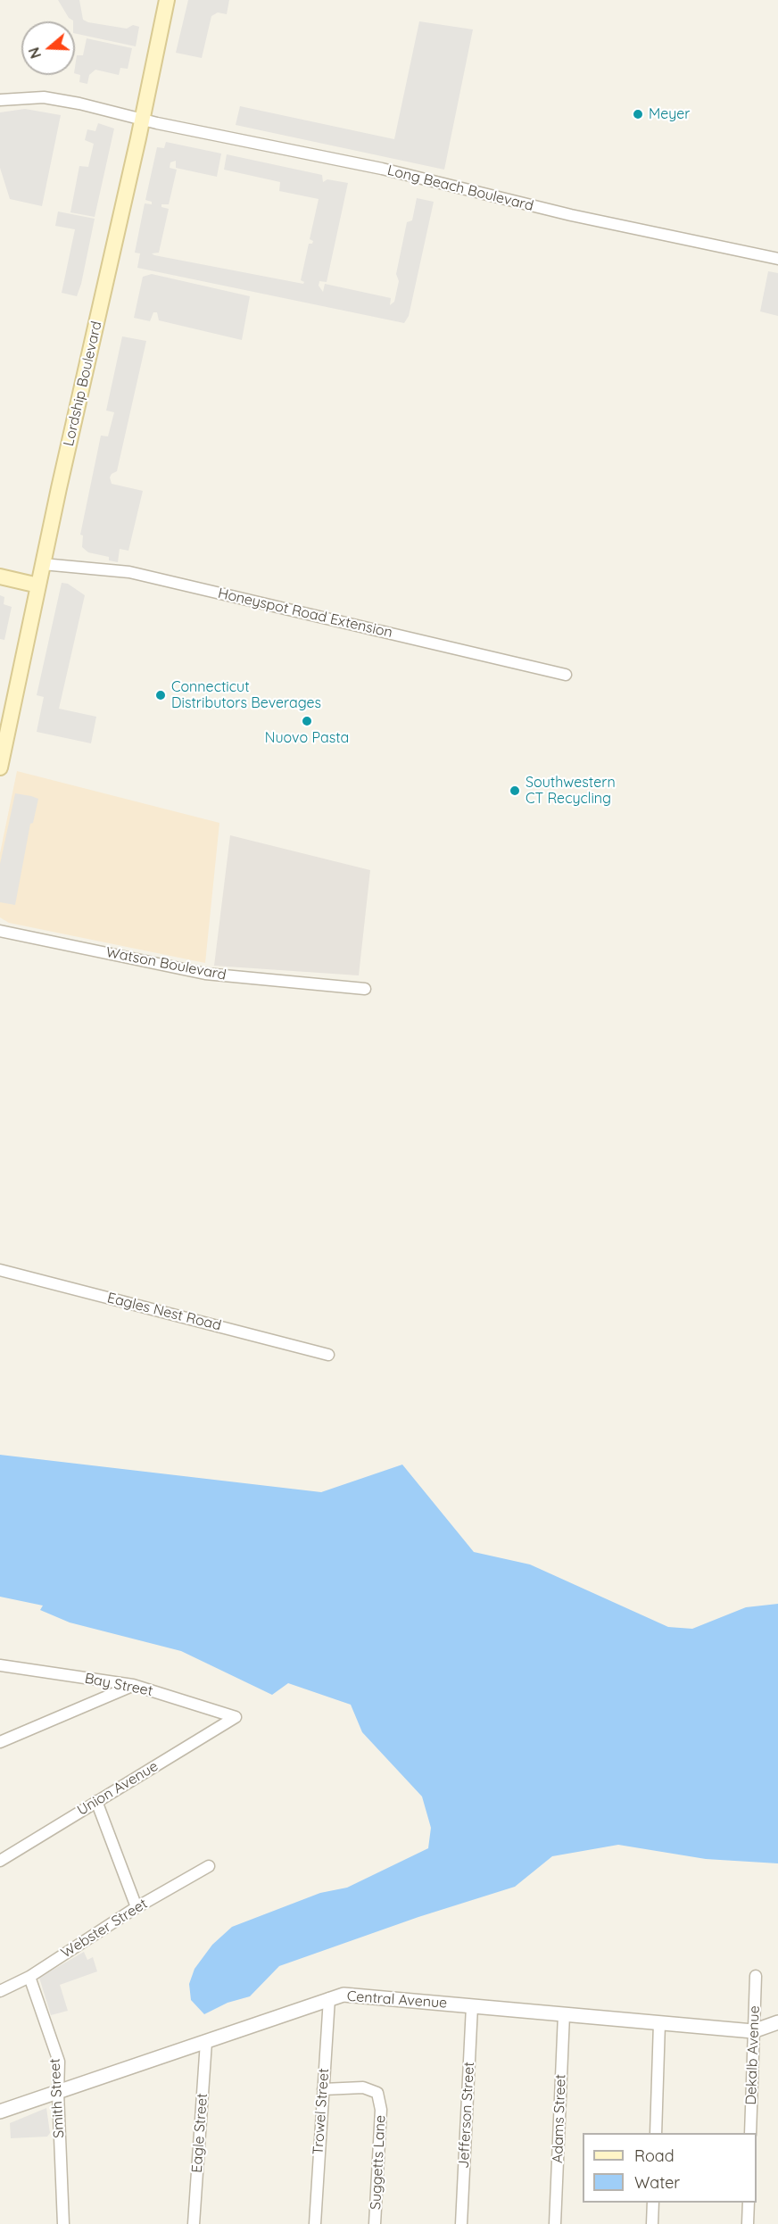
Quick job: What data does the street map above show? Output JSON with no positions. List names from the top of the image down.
{
  "streets": {
    "main road": ["Lordship Boulevard"],
    "street": [
      "Long Beach Boulevard",
      "Honeyspot Road Extension",
      "Watson Boulevard",
      "Eagles Nest Road",
      "Bay Street",
      "Union Avenue",
      "Webster Street",
      "Central Avenue",
      "Dekalb Avenue",
      "Smith Street",
      "Trowel Street",
      "Jefferson Street",
      "Adams Street",
      "Eagle Street",
      "Suggetts Lane"
    ]
  },
  "crossings": [
    ["Long Beach Boulevard", "Lordship Boulevard"],
    ["Lordship Boulevard", "Honeyspot Road Extension"],
    ["Bay Street", "Union Avenue"],
    ["Webster Street", "Smith Street"],
    ["Central Avenue", "Dekalb Avenue"],
    ["Central Avenue", "Smith Street"],
    ["Central Avenue", "Trowel Street"],
    ["Central Avenue", "Jefferson Street"],
    ["Central Avenue", "Adams Street"],
    ["Central Avenue", "Eagle Street"],
    ["Trowel Street", "Suggetts Lane"]
  ],
  "places": [
    "Meyer",
    "Connecticut Distributors Beverages",
    "Nuovo Pasta",
    "Southwestern CT Recycling"
  ],
  "legend": ["Road", "Water"],
  "north": "left"
}
